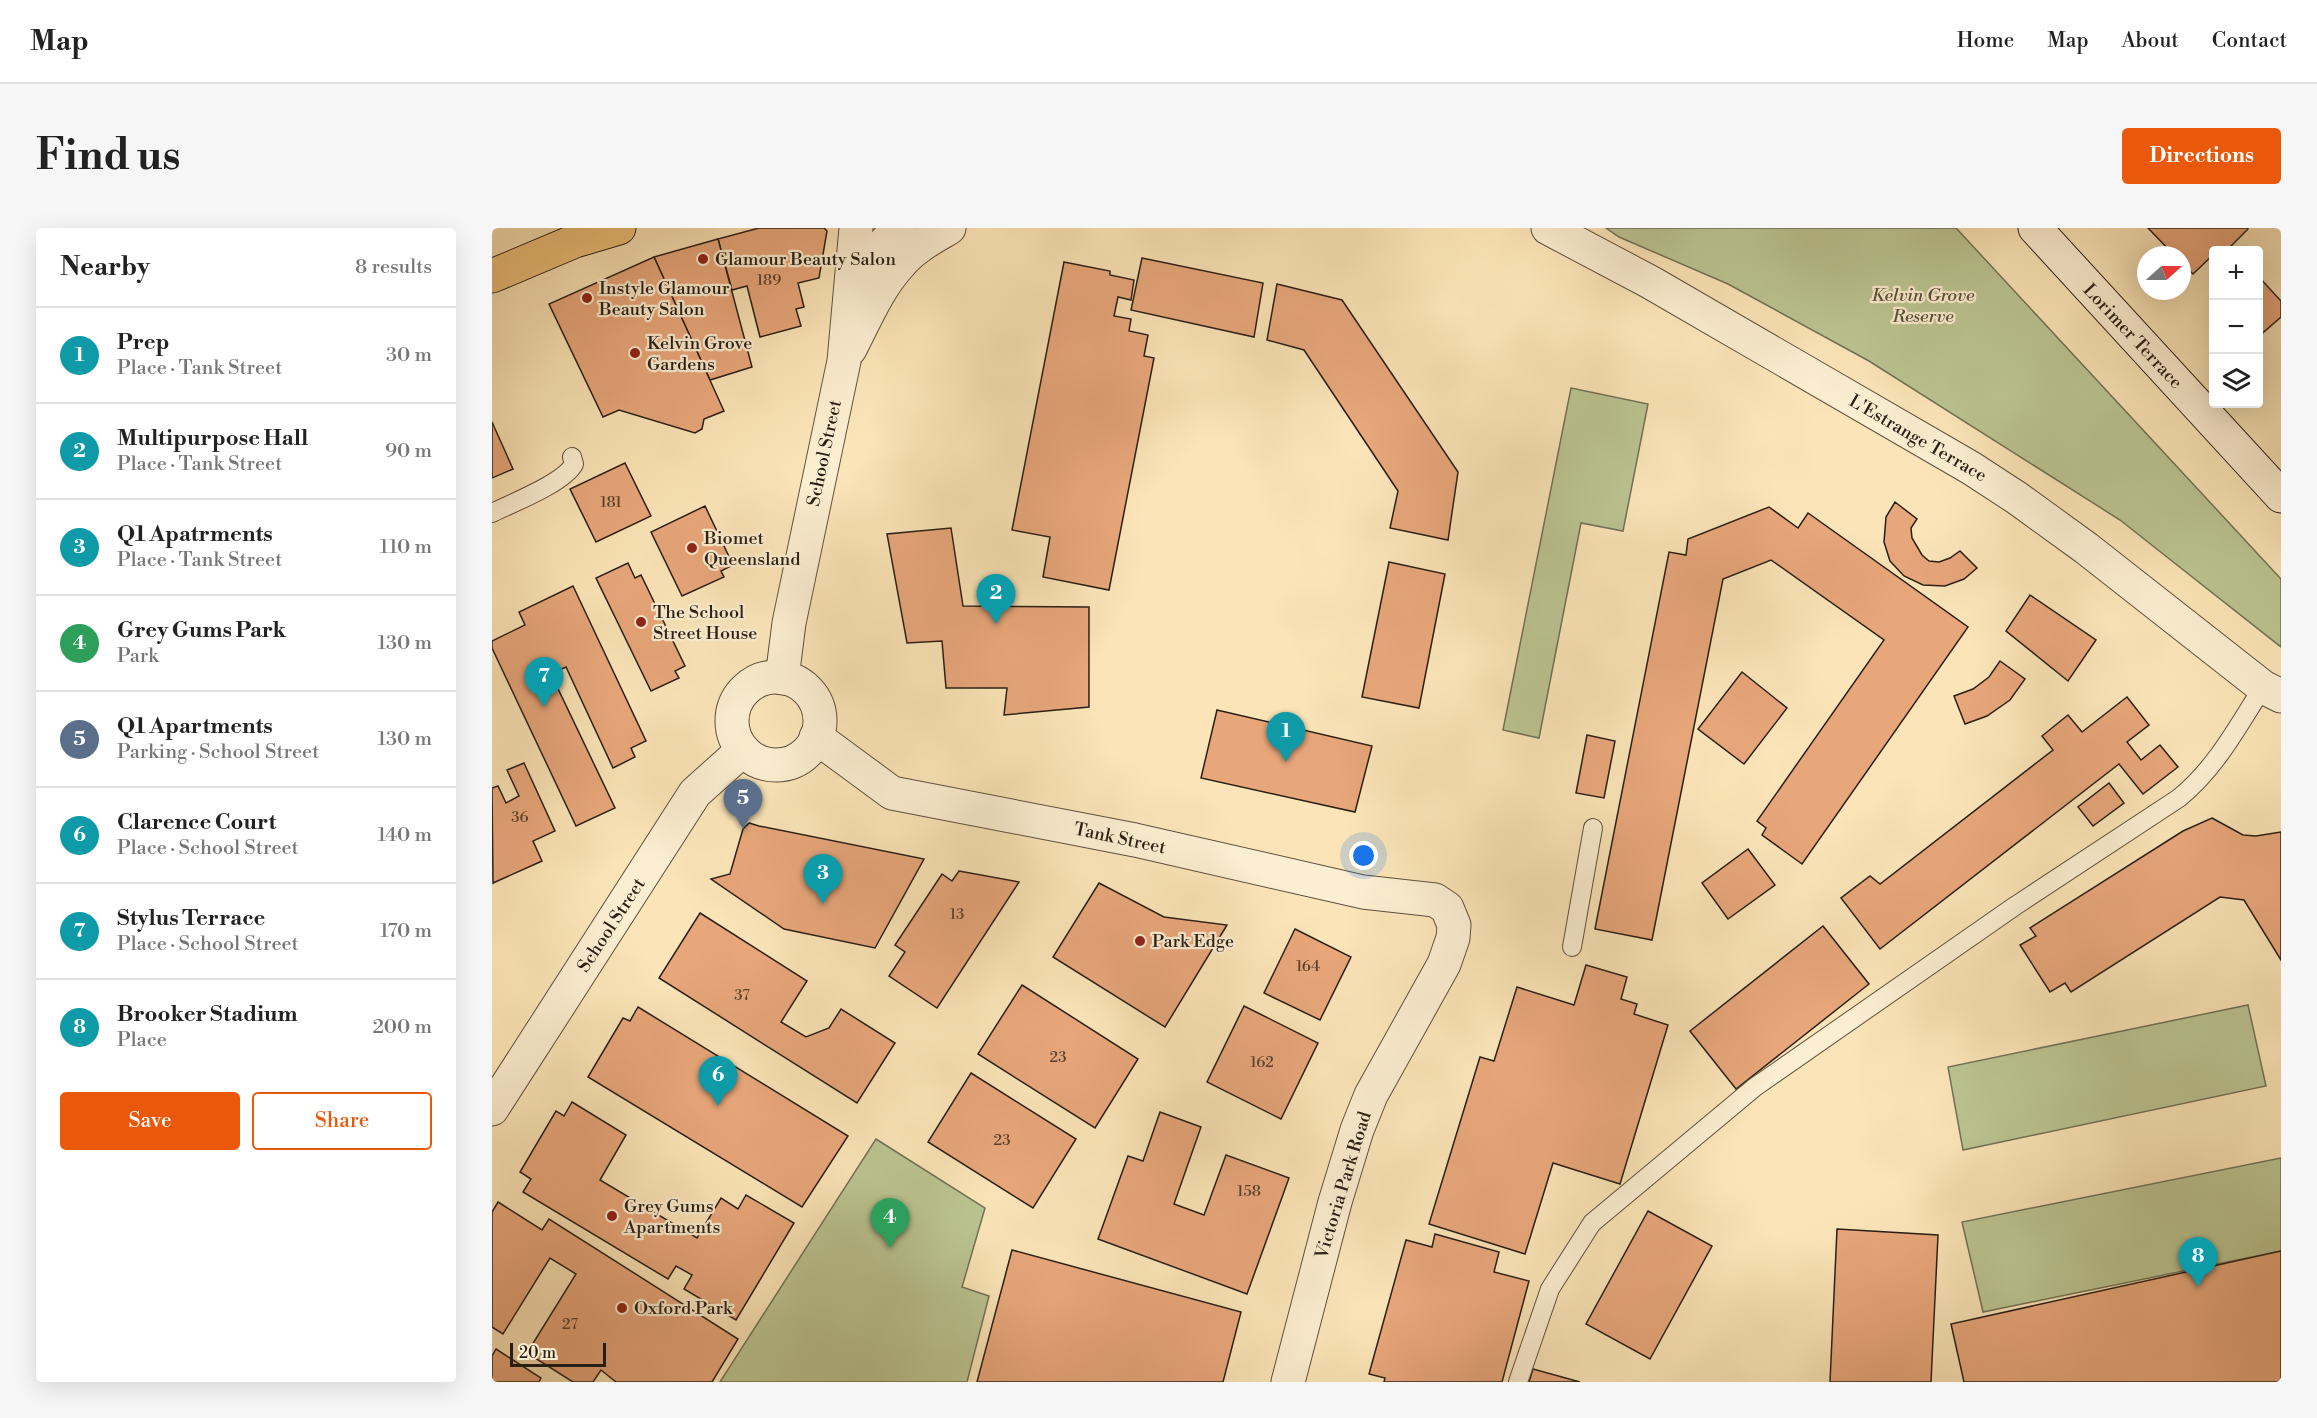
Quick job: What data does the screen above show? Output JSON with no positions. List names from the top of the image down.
{
  "streets": {
    "street": [
      "Lorimer Terrace",
      "L'Estrange Terrace",
      "School Street",
      "Tank Street",
      "Victoria Park Road"
    ]
  },
  "crossings": [
    ["School Street", "Tank Street"],
    ["Tank Street", "Victoria Park Road"]
  ],
  "parks": ["Kelvin Grove Reserve"],
  "places": [
    "Glamour Beauty Salon",
    "Instyle Glamour Beauty Salon",
    "Kelvin Grove Gardens",
    "Biomet Queensland",
    "The School Street House",
    "Park Edge",
    "Grey Gums Apartments",
    "Oxford Park"
  ],
  "house_numbers": [
    "189",
    "181",
    "36",
    "13",
    "164",
    "37",
    "23",
    "162",
    "23",
    "158",
    "27"
  ],
  "scale_bar": "20 m",
  "north": "right",
  "page": {
    "header": "Map",
    "nav": [
      "Home",
      "Map",
      "About",
      "Contact"
    ],
    "buttons": [
      "Directions",
      ["Save", "Share"]
    ],
    "title": "Find us",
    "heading": ["Nearby", "8 results"],
    "map_buttons": ["+", "−"],
    "list": [
      {
        "mark": "1",
        "name": "Prep",
        "note": "Place · Tank Street",
        "value": "30 m"
      },
      {
        "mark": "2",
        "name": "Multipurpose Hall",
        "note": "Place · Tank Street",
        "value": "90 m"
      },
      {
        "mark": "3",
        "name": "Q1 Apatrments",
        "note": "Place · Tank Street",
        "value": "110 m"
      },
      {
        "mark": "4",
        "name": "Grey Gums Park",
        "note": "Park",
        "value": "130 m"
      },
      {
        "mark": "5",
        "name": "Q1 Apartments",
        "note": "Parking · School Street",
        "value": "130 m"
      },
      {
        "mark": "6",
        "name": "Clarence Court",
        "note": "Place · School Street",
        "value": "140 m"
      },
      {
        "mark": "7",
        "name": "Stylus Terrace",
        "note": "Place · School Street",
        "value": "170 m"
      },
      {
        "mark": "8",
        "name": "Brooker Stadium",
        "note": "Place",
        "value": "200 m"
      }
    ],
    "pins": [
      "2",
      "7",
      "1",
      "5",
      "3",
      "6",
      "4",
      "8"
    ],
    "scale": "20 m"
  }
}
